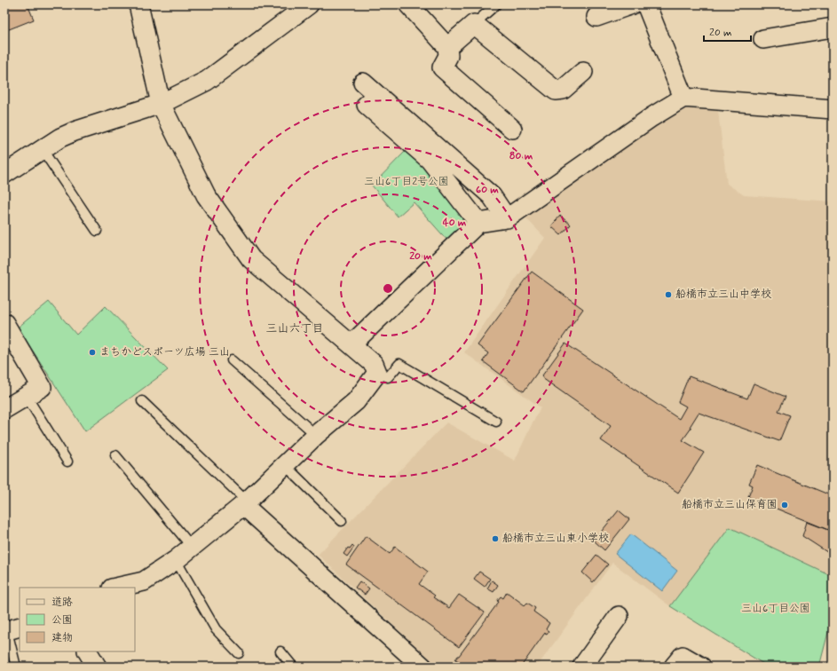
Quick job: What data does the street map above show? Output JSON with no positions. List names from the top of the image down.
{
  "districts": ["三山六丁目"],
  "parks": ["三山6丁目2号公園", "三山6丁目公園"],
  "places": [
    "船橋市立三山中学校",
    "まちかどスポーツ広場 三山",
    "船橋市立三山保育園",
    "船橋市立三山東小学校"
  ],
  "legend": ["道路", "公園", "建物"],
  "scale_bar": "20 m",
  "rings": [
    "80 m",
    "60 m",
    "40 m",
    "20 m"
  ]
}
